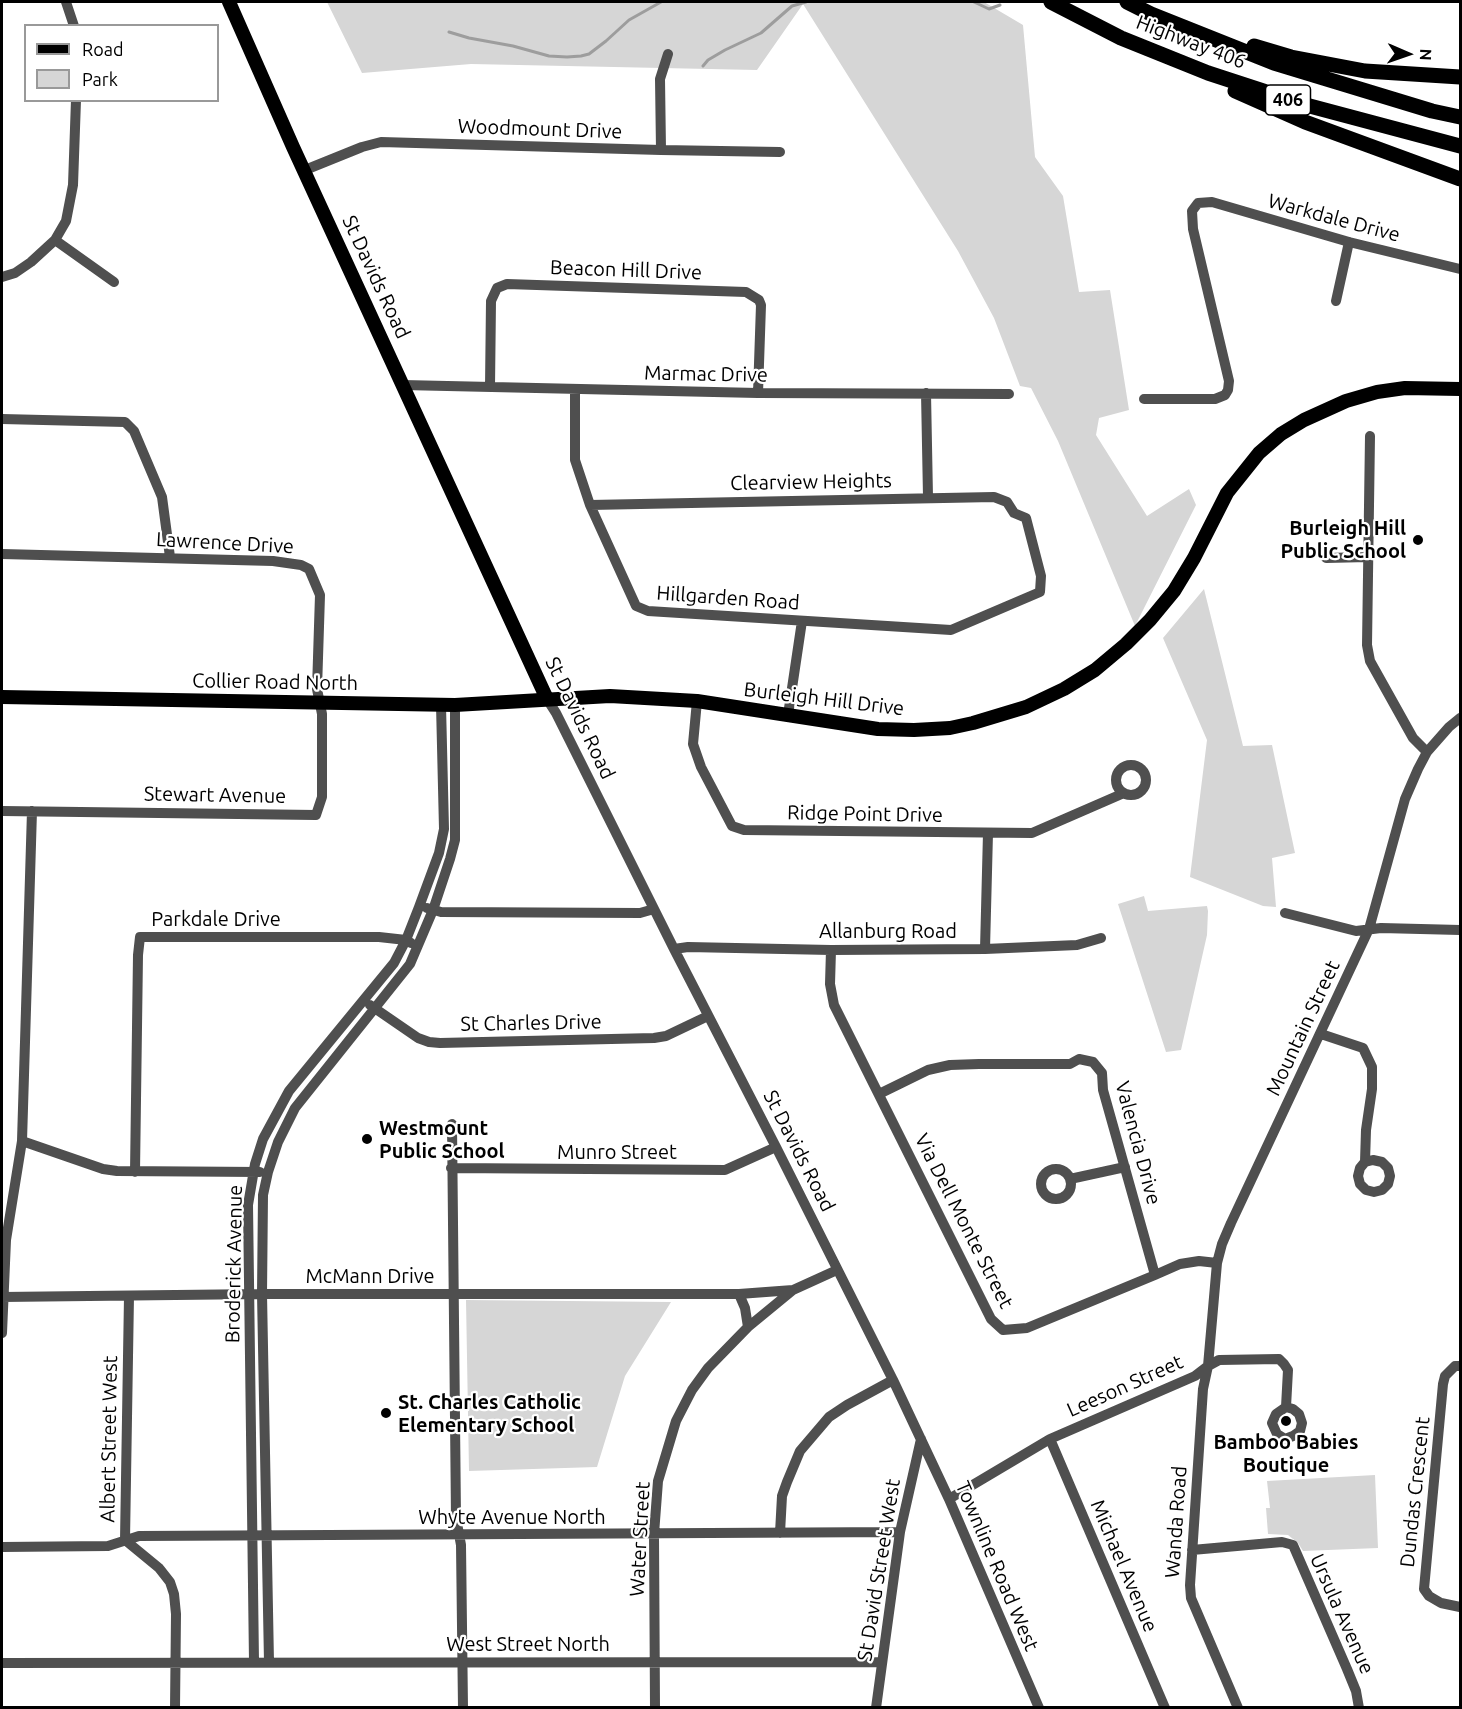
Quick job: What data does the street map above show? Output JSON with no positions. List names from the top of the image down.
{
  "streets": {
    "highway": ["Highway 406", "406"],
    "main road": ["St Davids Road", "Collier Road North", "Burleigh Hill Drive"],
    "street": [
      "Woodmount Drive",
      "Warkdale Drive",
      "Beacon Hill Drive",
      "Marmac Drive",
      "Clearview Heights",
      "Lawrence Drive",
      "Hillgarden Road",
      "Stewart Avenue",
      "Ridge Point Drive",
      "Parkdale Drive",
      "Allanburg Road",
      "St Charles Drive",
      "Mountain Street",
      "Valencia Drive",
      "Munro Street",
      "Via Dell Monte Street",
      "Broderick Avenue",
      "McMann Drive",
      "Leeson Street",
      "Albert Street West",
      "Dundas Crescent",
      "Whyte Avenue North",
      "Wanda Road",
      "Water Street",
      "Townline Road West",
      "Michael Avenue",
      "St David Street West",
      "Ursula Avenue",
      "West Street North"
    ]
  },
  "crossings": [
    ["Woodmount Drive", "St Davids Road"],
    ["Beacon Hill Drive", "Marmac Drive"],
    ["St Davids Road", "Marmac Drive"],
    ["St Davids Road", "Collier Road North"],
    ["St Davids Road", "Burleigh Hill Drive"],
    ["St Davids Road", "Allanburg Road"],
    ["St Davids Road", "St Charles Drive"],
    ["St Davids Road", "Munro Street"],
    ["St Davids Road", "Water Street"],
    ["St Davids Road", "Townline Road West"],
    ["St Davids Road", "St David Street West"],
    ["Marmac Drive", "Hillgarden Road"],
    ["Clearview Heights", "Hillgarden Road"],
    ["Lawrence Drive", "Collier Road North"],
    ["Lawrence Drive", "Stewart Avenue"],
    ["Collier Road North", "Burleigh Hill Drive"],
    ["Collier Road North", "Stewart Avenue"],
    ["Collier Road North", "Broderick Avenue"],
    ["Burleigh Hill Drive", "Ridge Point Drive"],
    ["Parkdale Drive", "Broderick Avenue"],
    ["Allanburg Road", "Via Dell Monte Street"],
    ["St Charles Drive", "Broderick Avenue"],
    ["Mountain Street", "Via Dell Monte Street"],
    ["Mountain Street", "Leeson Street"],
    ["Mountain Street", "Wanda Road"],
    ["Valencia Drive", "Via Dell Monte Street"],
    ["Broderick Avenue", "McMann Drive"],
    ["Broderick Avenue", "Whyte Avenue North"],
    ["Broderick Avenue", "West Street North"],
    ["McMann Drive", "Albert Street West"],
    ["McMann Drive", "Water Street"],
    ["Leeson Street", "Wanda Road"],
    ["Leeson Street", "Townline Road West"],
    ["Leeson Street", "Michael Avenue"],
    ["Albert Street West", "Whyte Avenue North"],
    ["Albert Street West", "West Street North"],
    ["Whyte Avenue North", "Water Street"],
    ["Whyte Avenue North", "St David Street West"],
    ["Wanda Road", "Ursula Avenue"],
    ["Water Street", "West Street North"],
    ["Townline Road West", "St David Street West"],
    ["St David Street West", "West Street North"]
  ],
  "places": [
    "Burleigh Hill Public School",
    "Westmount Public School",
    "St. Charles Catholic Elementary School",
    "Bamboo Babies Boutique"
  ],
  "legend": ["Road", "Park"],
  "north": "right"
}
